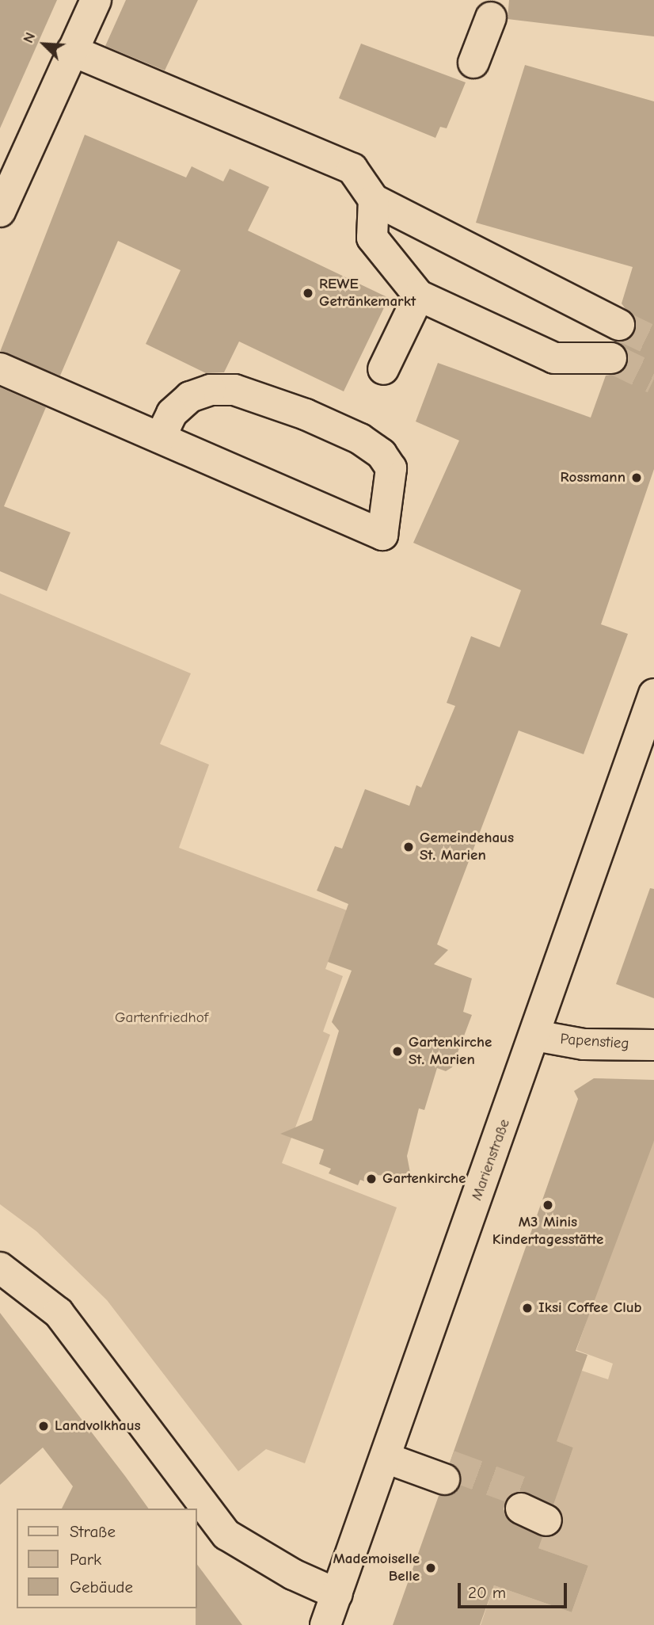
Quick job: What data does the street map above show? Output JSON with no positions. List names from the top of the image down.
{
  "streets": {
    "main road": ["Papenstieg", "Marienstraße"]
  },
  "crossings": [
    ["Papenstieg", "Marienstraße"]
  ],
  "parks": ["Gartenfriedhof"],
  "places": [
    "REWE Getränkemarkt",
    "Rossmann",
    "Gemeindehaus St. Marien",
    "Gartenkirche St. Marien",
    "Gartenkirche",
    "M3 Minis Kindertagesstätte",
    "Iksi Coffee Club",
    "Landvolkhaus",
    "Mademoiselle Belle"
  ],
  "legend": ["Straße", "Park", "Gebäude"],
  "scale_bar": "20 m",
  "north": "top left"
}
